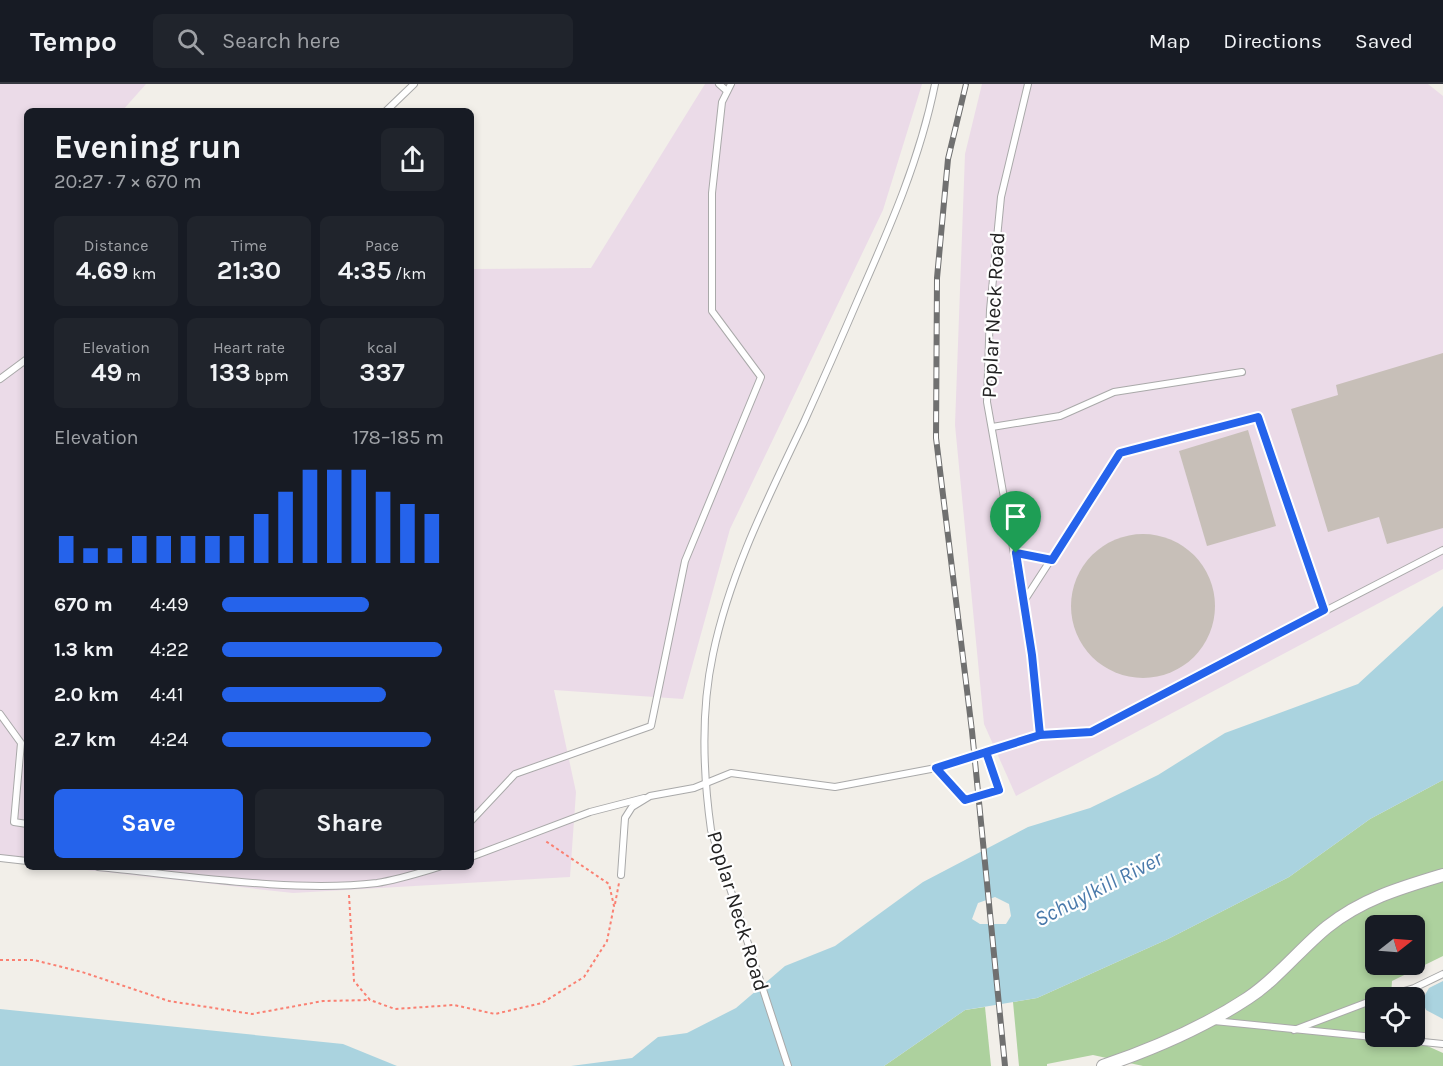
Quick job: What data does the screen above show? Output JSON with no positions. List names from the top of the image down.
{
  "streets": {
    "lane": ["Poplar Neck Road"]
  },
  "water": ["Schuylkill River"],
  "north": "right",
  "page": {
    "header": "Tempo",
    "search": "Search here",
    "nav": ["Map", "Directions", "Saved"],
    "heading": ["Evening run", "20:27 · 7 × 670 m"],
    "stats": [
      ["Distance", "4.69 km"],
      ["Time", "21:30"],
      ["Pace", "4:35 /km"],
      ["Elevation", "49 m"],
      ["Heart rate", "133 bpm"],
      ["kcal", "337"]
    ],
    "chart": ["Elevation", "178–185 m"],
    "list": [
      {
        "name": "670 m",
        "note": "4:49"
      },
      {
        "name": "1.3 km",
        "note": "4:22"
      },
      {
        "name": "2.0 km",
        "note": "4:41"
      },
      {
        "name": "2.7 km",
        "note": "4:24"
      }
    ],
    "buttons": ["Save", "Share"]
  }
}
